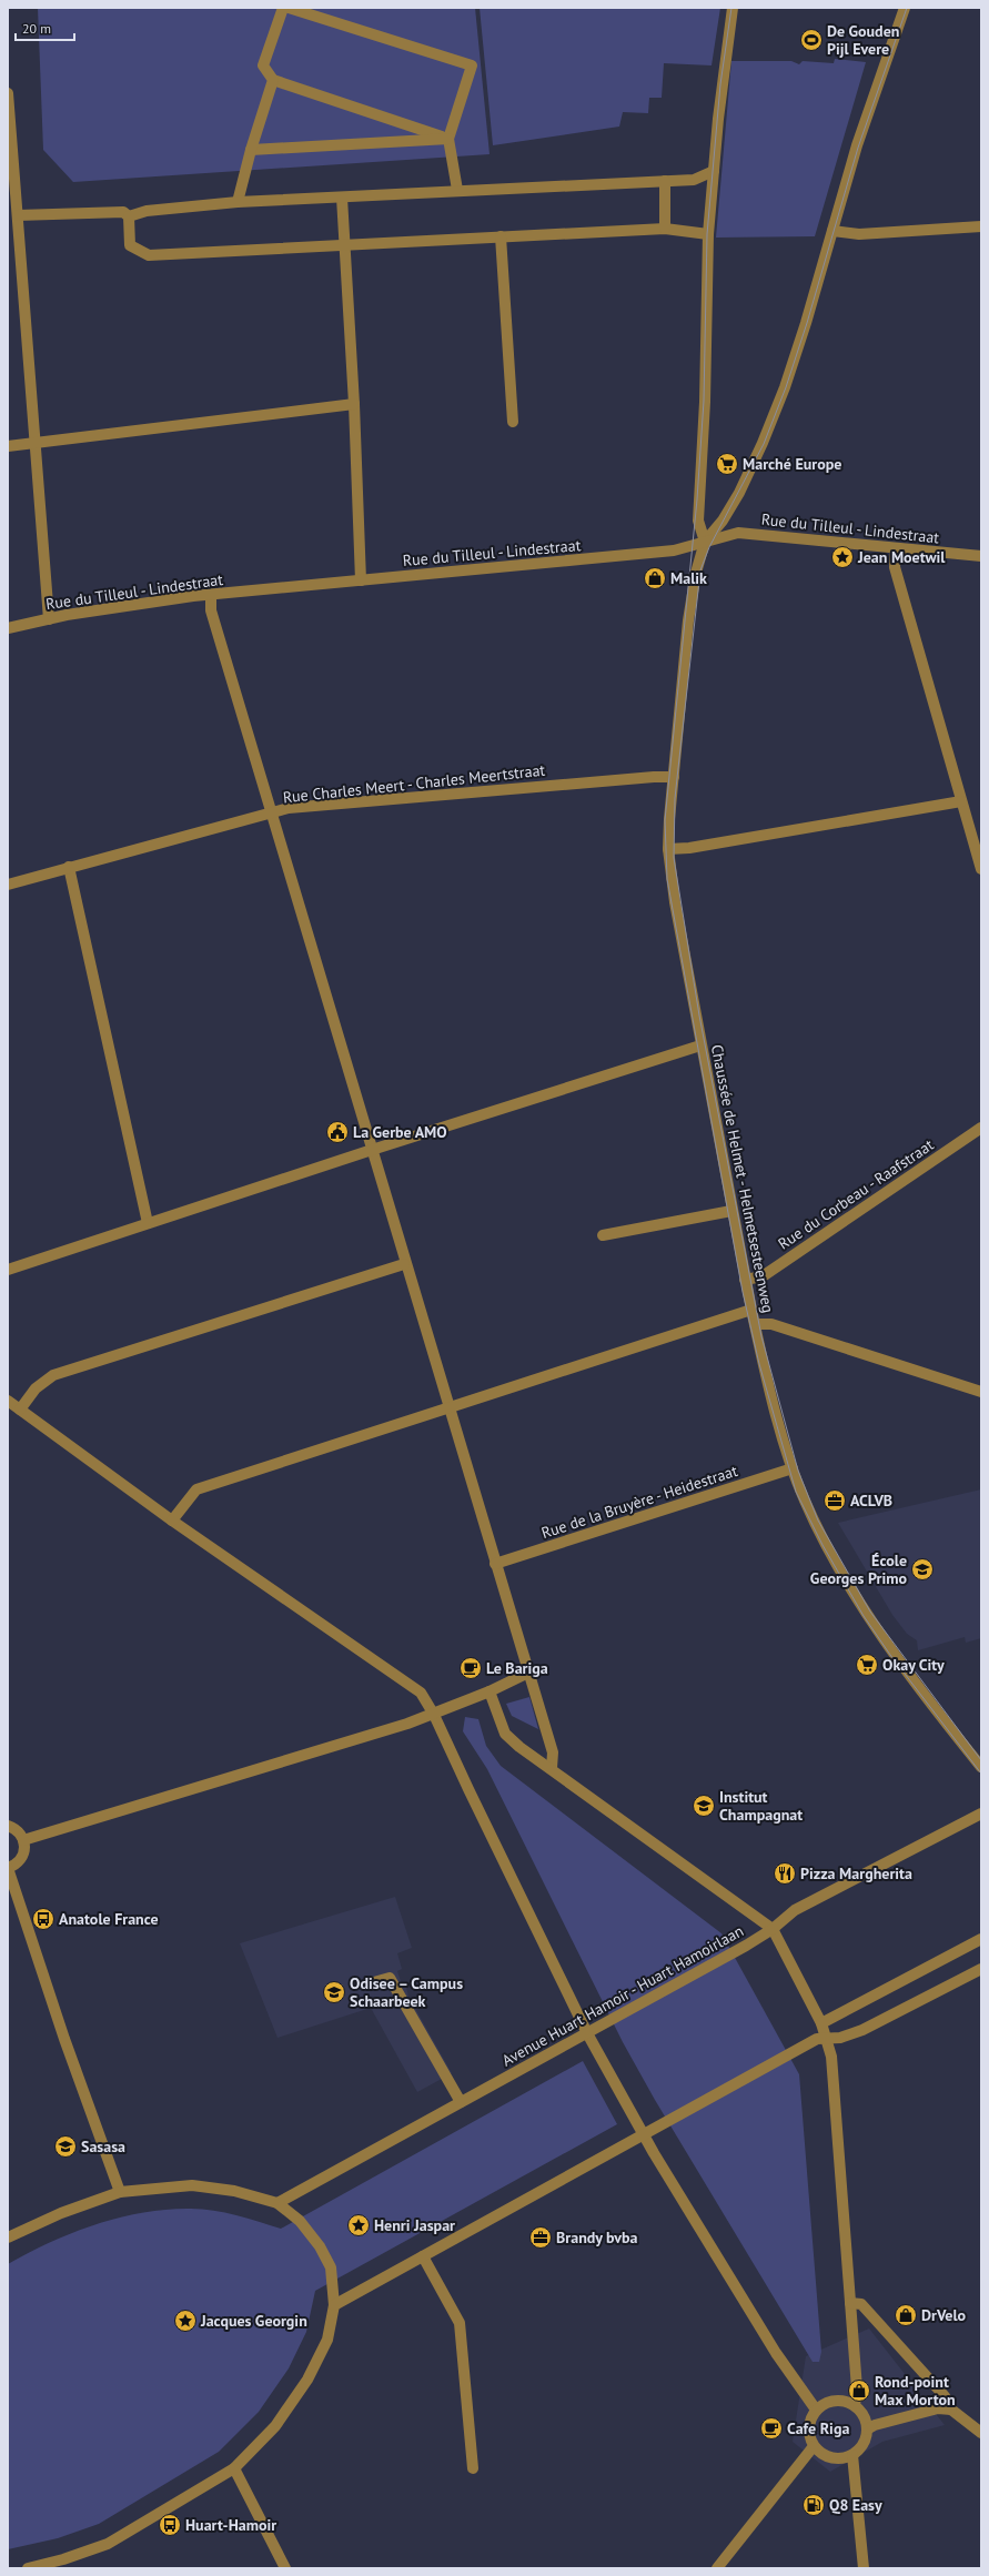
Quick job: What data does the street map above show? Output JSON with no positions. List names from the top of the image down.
{
  "streets": {
    "street": [
      "Rue du Tilleul - Lindestraat",
      "Rue Charles Meert - Charles Meertstraat",
      "Chaussée de Helmet - Helmetsesteenweg",
      "Rue du Corbeau - Raafstraat",
      "Rue de la Bruyère - Heidestraat",
      "Avenue Huart Hamoir - Huart Hamoirlaan"
    ]
  },
  "crossings": [
    ["Rue du Tilleul - Lindestraat", "Chaussée de Helmet - Helmetsesteenweg"],
    ["Rue Charles Meert - Charles Meertstraat", "Chaussée de Helmet - Helmetsesteenweg"],
    ["Chaussée de Helmet - Helmetsesteenweg", "Rue du Corbeau - Raafstraat"],
    ["Chaussée de Helmet - Helmetsesteenweg", "Rue de la Bruyère - Heidestraat"]
  ],
  "places": {
    "sports": ["De Gouden Pijl Evere"],
    "supermarket": ["Marché Europe", "Okay City"],
    "place": ["Jean Moetwil", "Henri Jaspar", "Jacques Georgin"],
    "shop": ["Malik", "DrVelo", "Rond-point Max Morton"],
    "public building": ["La Gerbe AMO"],
    "office": ["ACLVB", "Brandy bvba"],
    "school or university": [
      "École Georges Primo",
      "Institut Champagnat",
      "Odisee – Campus Schaarbeek",
      "Sasasa"
    ],
    "cafe": ["Le Bariga", "Cafe Riga"],
    "restaurant": ["Pizza Margherita"],
    "bus stop": ["Anatole France", "Huart-Hamoir"],
    "fuel station": ["Q8 Easy"]
  },
  "scale_bar": "20 m"
}
